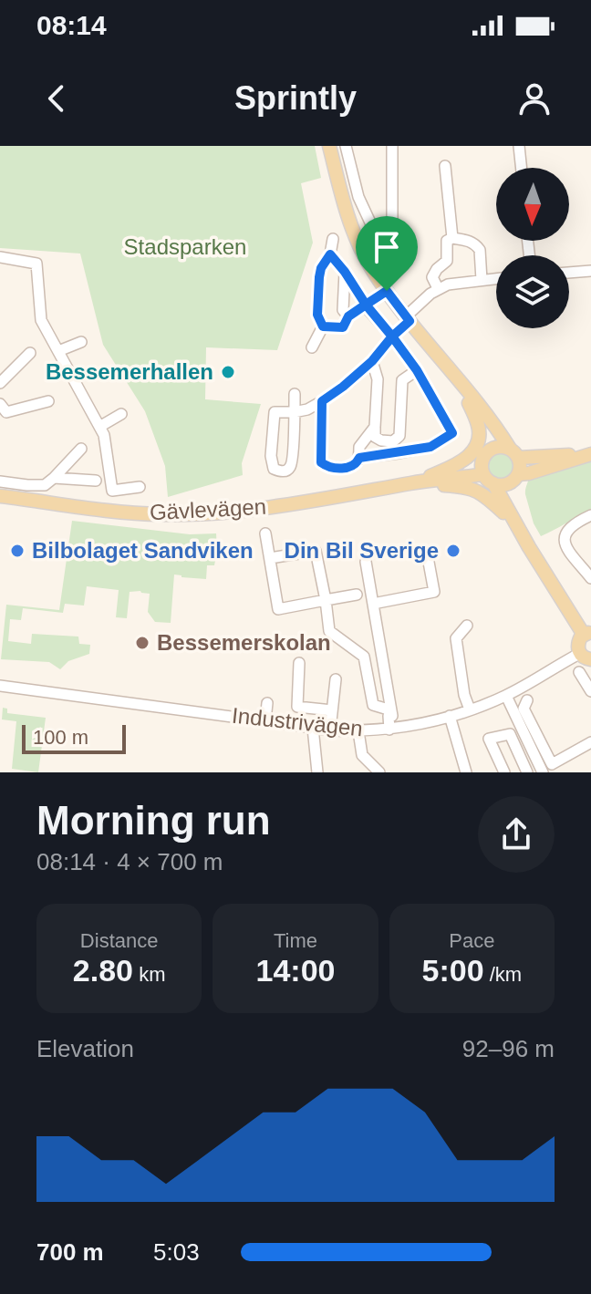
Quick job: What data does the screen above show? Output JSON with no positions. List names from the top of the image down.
{
  "streets": {
    "main road": ["Gävlevägen"],
    "street": ["Industrivägen"]
  },
  "parks": ["Stadsparken"],
  "places": [
    "Bessemerhallen",
    "Bilbolaget Sandviken",
    "Din Bil Sverige",
    "Bessemerskolan"
  ],
  "scale_bar": "100 m",
  "north": "bottom",
  "page": {
    "status": "08:14",
    "header": "Sprintly",
    "scale": "100 m",
    "heading": ["Morning run", "08:14 · 4 × 700 m"],
    "stats": [
      ["Distance", "2.80 km"],
      ["Time", "14:00"],
      ["Pace", "5:00 /km"]
    ],
    "chart": ["Elevation", "92–96 m"],
    "list": [
      {
        "name": "700 m",
        "note": "5:03"
      }
    ]
  }
}
